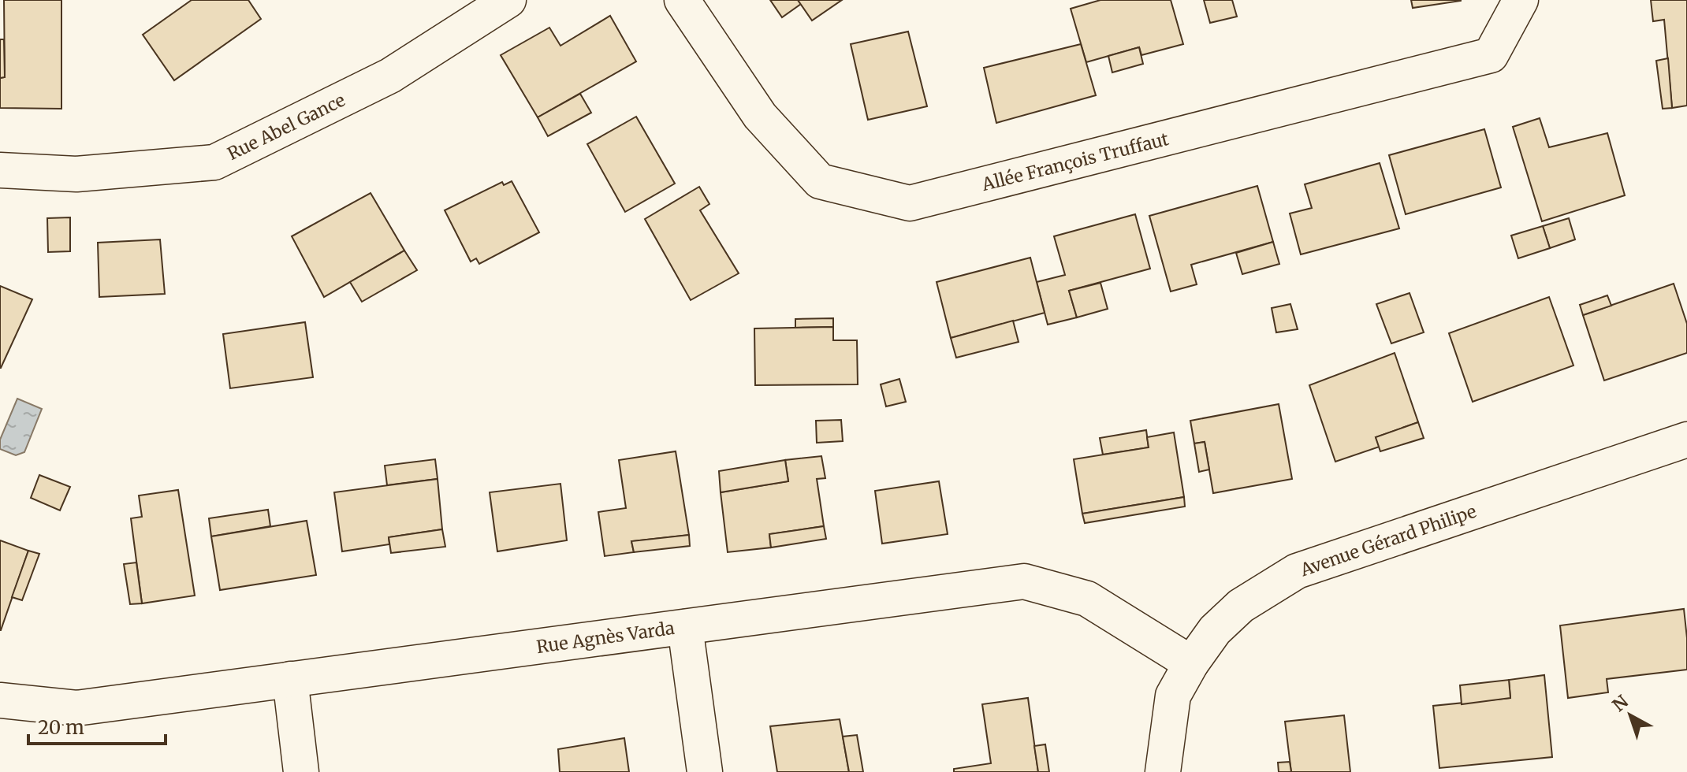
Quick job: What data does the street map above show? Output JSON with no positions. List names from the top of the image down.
{
  "streets": {
    "street": [
      "Rue Abel Gance",
      "Allée François Truffaut",
      "Avenue Gérard Philipe",
      "Rue Agnès Varda"
    ]
  },
  "crossings": [
    ["Avenue Gérard Philipe", "Rue Agnès Varda"]
  ],
  "scale_bar": "20 m",
  "north": "top left"
}
